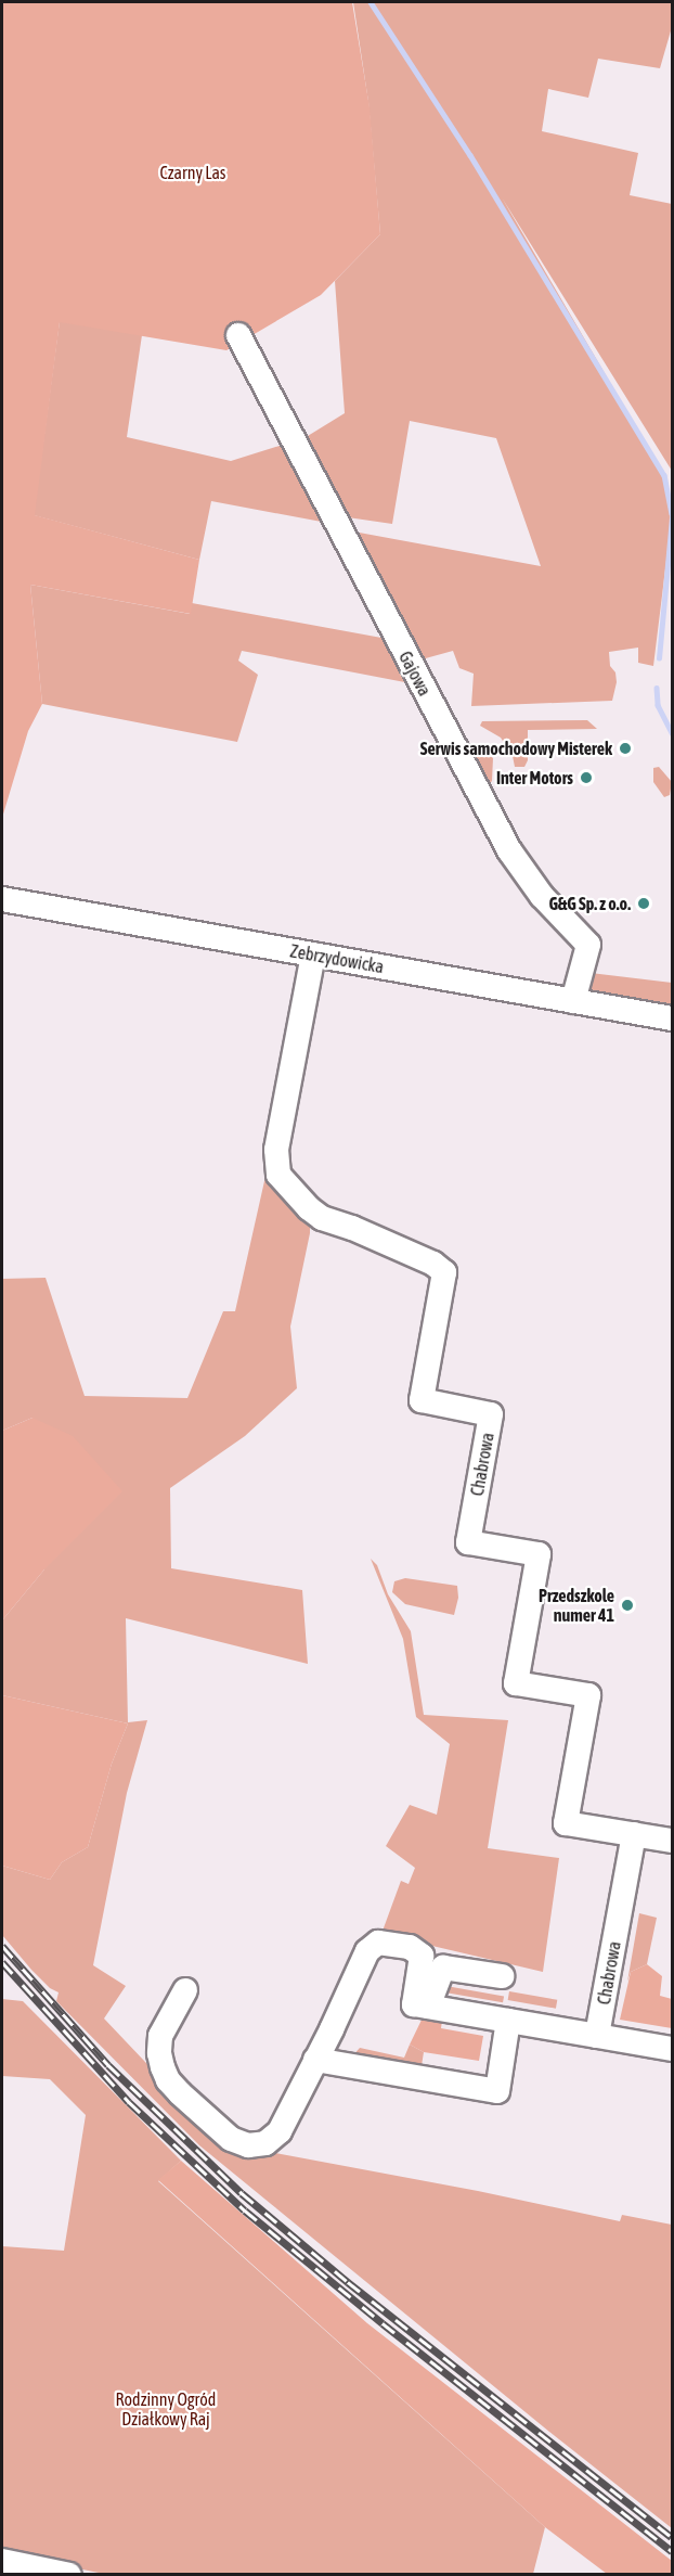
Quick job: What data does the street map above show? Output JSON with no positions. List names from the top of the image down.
{
  "streets": {
    "street": ["Gajowa", "Zebrzydowicka", "Chabrowa"]
  },
  "crossings": [
    ["Gajowa", "Zebrzydowicka"],
    ["Zebrzydowicka", "Chabrowa"]
  ],
  "parks": ["Czarny Las", "Rodzinny Ogród Działkowy Raj"],
  "places": [
    "Serwis samochodowy Misterek",
    "Inter Motors",
    "G&G Sp. z o.o.",
    "Przedszkole numer 41"
  ]
}
